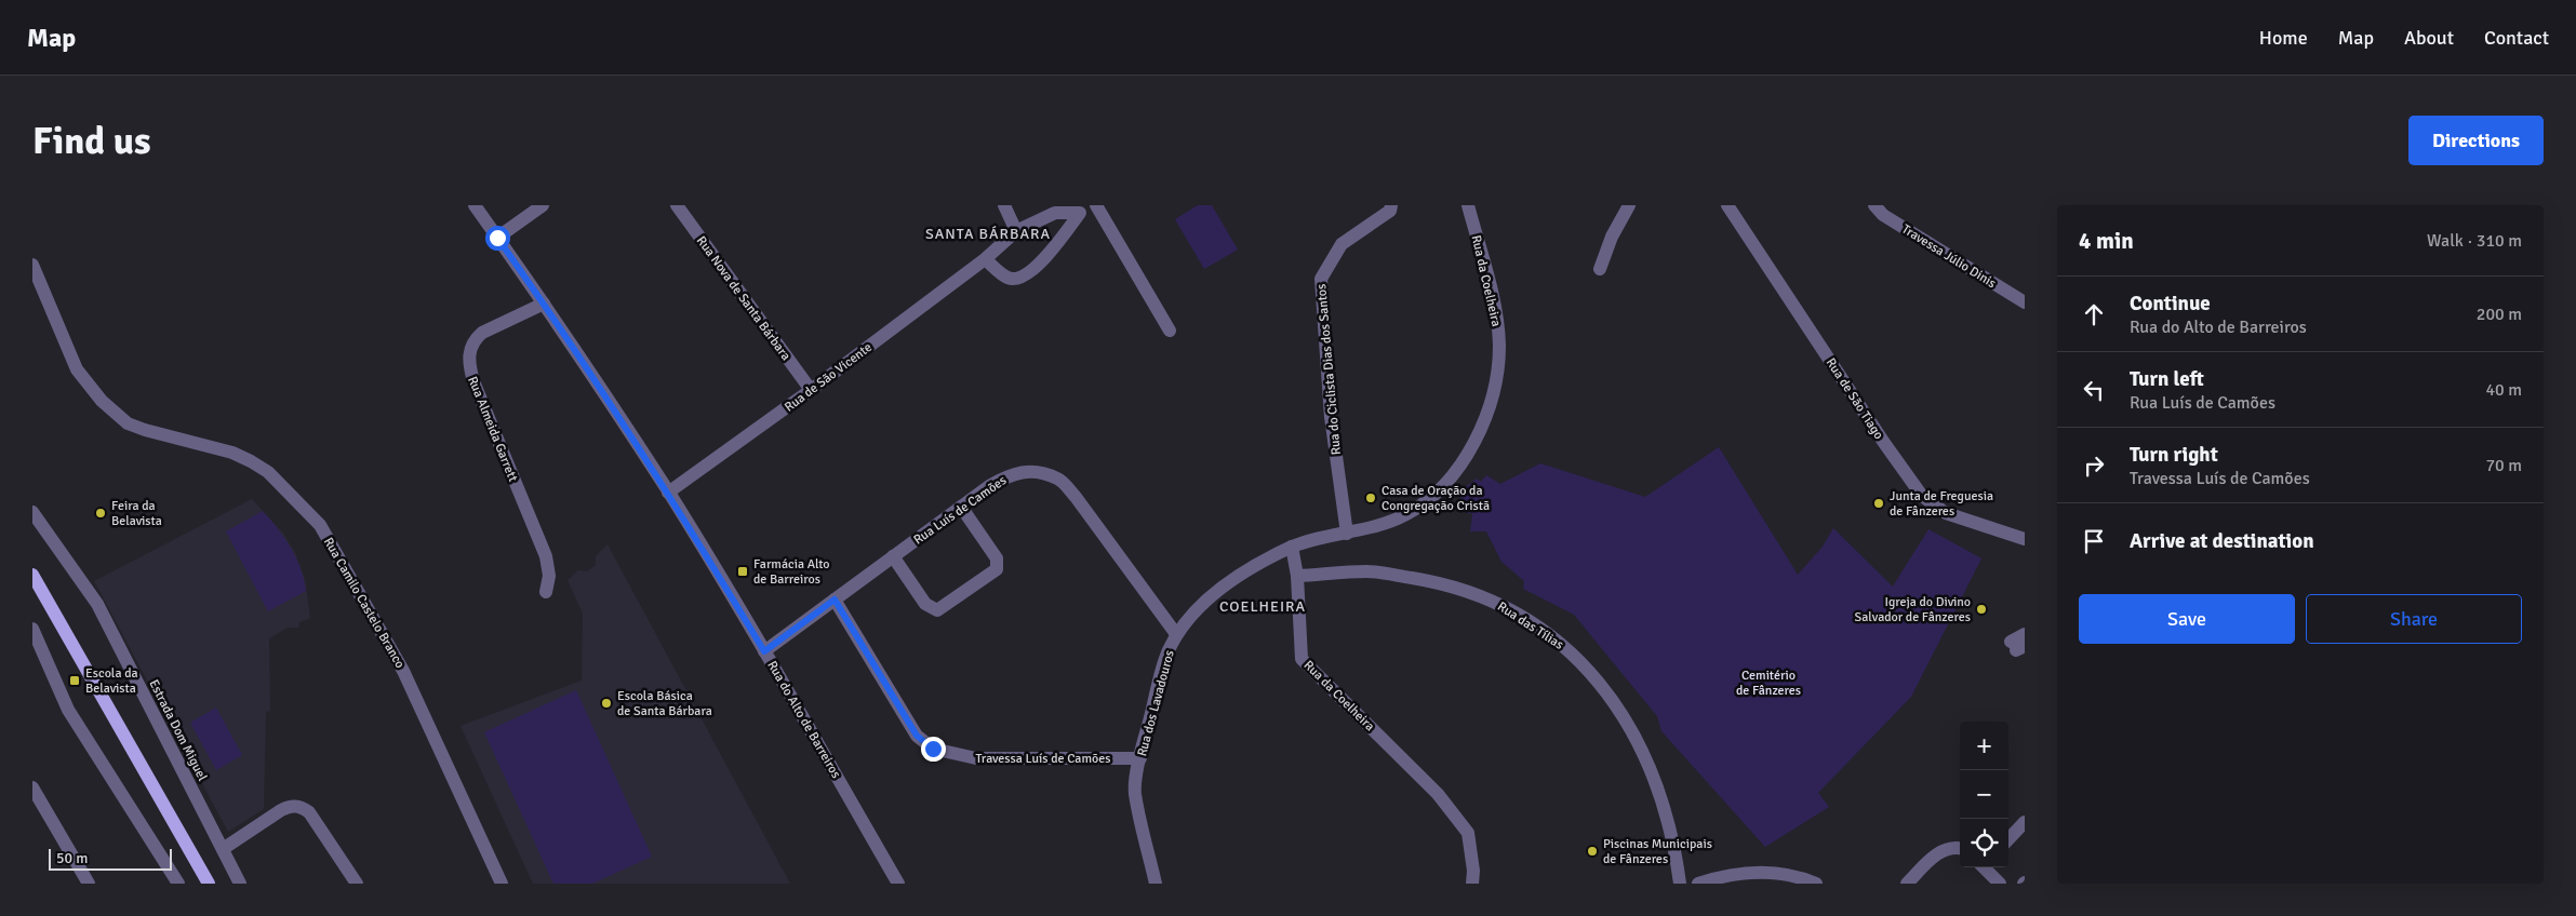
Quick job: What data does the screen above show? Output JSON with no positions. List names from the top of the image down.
{
  "streets": {
    "street": [
      "Travessa Júlio Dinis",
      "Rua da Coelheira",
      "Rua Nova de Santa Bárbara",
      "Rua do Ciclista Dias dos Santos",
      "Rua de São Vicente",
      "Rua de São Tiago",
      "Rua Almeida Garrett",
      "Rua Luís de Camões",
      "Rua Camilo Castelo Branco",
      "Rua das Tílias",
      "Rua dos Lavadouros",
      "Rua do Alto de Barreiros",
      "Estrada Dom Miguel",
      "Travessa Luís de Camões"
    ]
  },
  "crossings": [
    ["Rua da Coelheira", "Rua do Ciclista Dias dos Santos"],
    ["Rua da Coelheira", "Rua das Tílias"],
    ["Rua da Coelheira", "Rua dos Lavadouros"],
    ["Rua Nova de Santa Bárbara", "Rua de São Vicente"],
    ["Rua de São Vicente", "Rua do Alto de Barreiros"],
    ["Rua Almeida Garrett", "Rua do Alto de Barreiros"],
    ["Rua Luís de Camões", "Rua dos Lavadouros"],
    ["Rua Luís de Camões", "Rua do Alto de Barreiros"],
    ["Rua Luís de Camões", "Travessa Luís de Camões"],
    ["Rua dos Lavadouros", "Travessa Luís de Camões"]
  ],
  "districts": ["SANTA BÁRBARA", "COELHEIRA"],
  "parks": ["Cemitério de Fânzeres"],
  "places": {
    "other": [
      "Casa de Oração da Congregação Cristã",
      "Junta de Freguesia de Fânzeres",
      "Feira da Belavista",
      "Igreja do Divino Salvador de Fânzeres",
      "Escola Básica de Santa Bárbara",
      "Piscinas Municipais de Fânzeres"
    ],
    "transit": ["Farmácia Alto de Barreiros", "Escola da Belavista"]
  },
  "scale_bar": "50 m",
  "page": {
    "header": "Map",
    "nav": [
      "Home",
      "Map",
      "About",
      "Contact"
    ],
    "buttons": [
      "Directions",
      ["Save", "Share"]
    ],
    "title": "Find us",
    "heading": ["4 min", "Walk · 310 m"],
    "list": [
      ["Continue", "Rua do Alto de Barreiros", "200 m"],
      ["Turn left", "Rua Luís de Camões", "40 m"],
      ["Turn right", "Travessa Luís de Camões", "70 m"],
      "Arrive at destination"
    ],
    "map_buttons": ["+", "−"],
    "scale": "50 m"
  }
}
